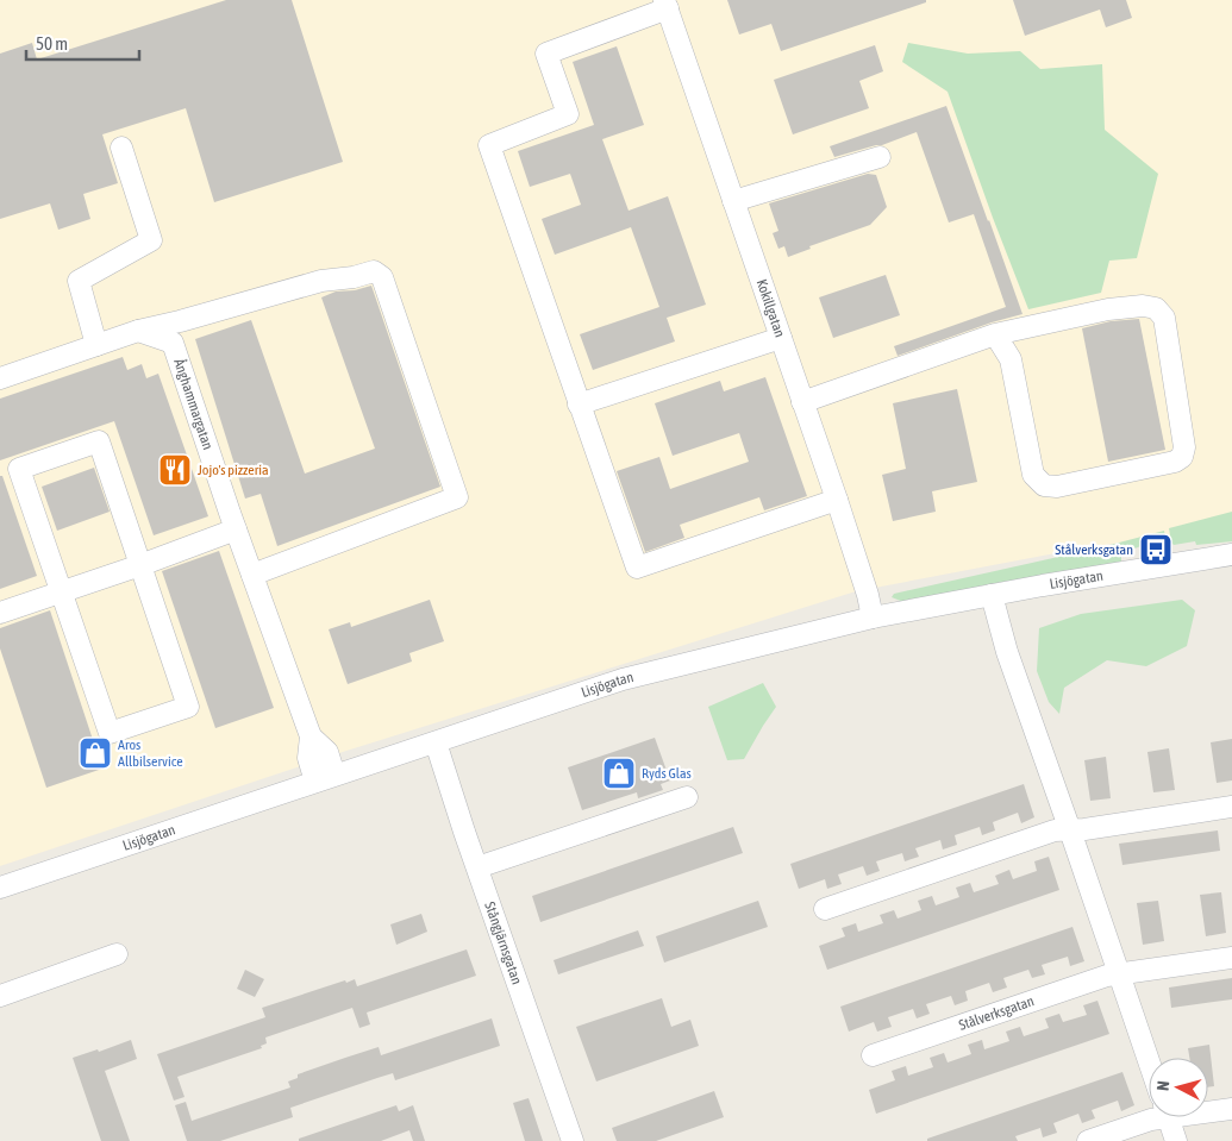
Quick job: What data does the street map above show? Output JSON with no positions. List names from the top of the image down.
{
  "streets": {
    "street": [
      "Kokillgatan",
      "Ånghammargatan",
      "Lisjögatan",
      "Stångjärnsgatan",
      "Stålverksgatan"
    ]
  },
  "crossings": [
    ["Kokillgatan", "Lisjögatan"],
    ["Ånghammargatan", "Lisjögatan"],
    ["Lisjögatan", "Stångjärnsgatan"]
  ],
  "places": {
    "restaurant": ["Jojo's pizzeria"],
    "bus stop": ["Stålverksgatan"],
    "shop": ["Aros Allbilservice", "Ryds Glas"]
  },
  "scale_bar": "50 m",
  "north": "left"
}
